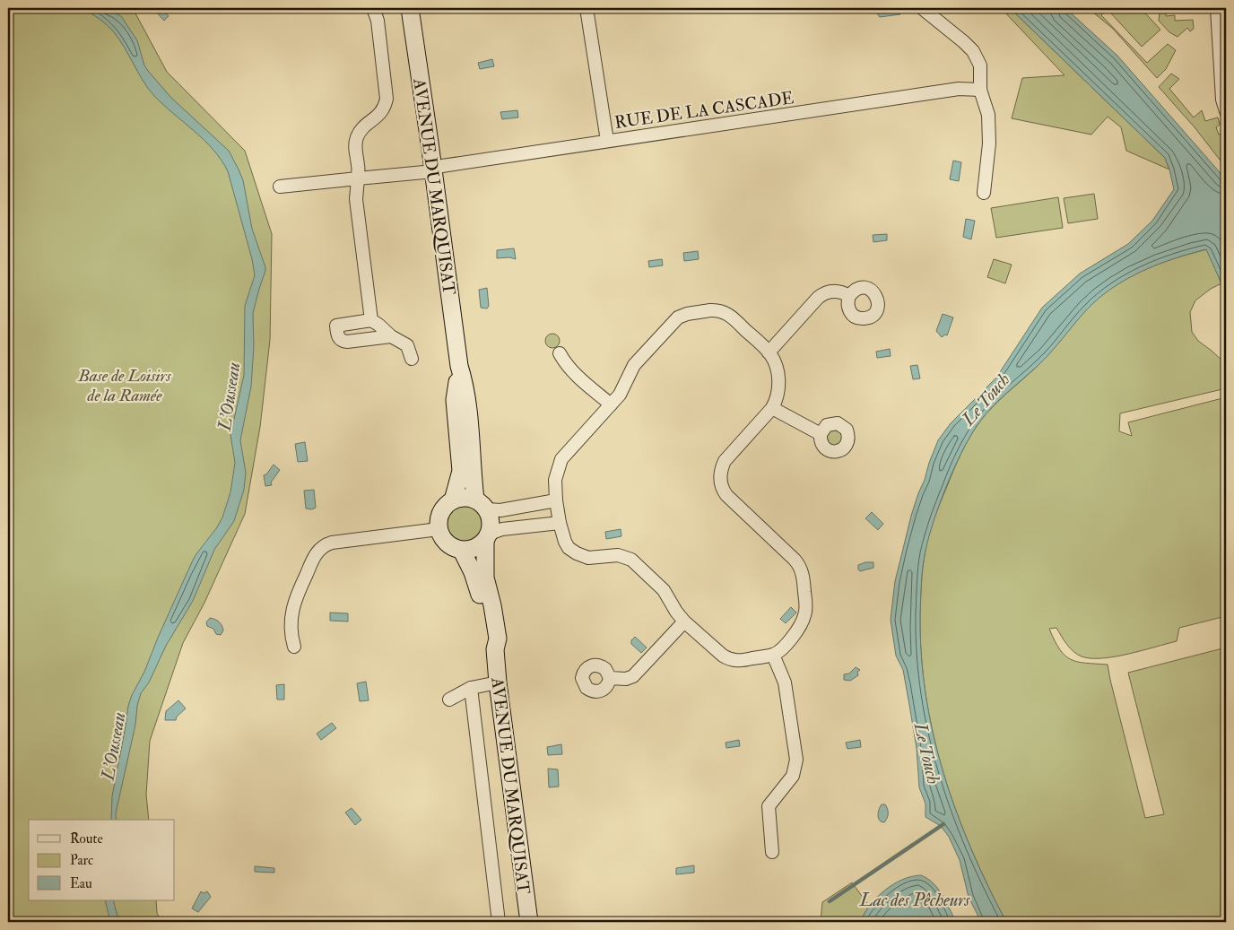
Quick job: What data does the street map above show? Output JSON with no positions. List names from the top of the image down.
{
  "streets": {
    "main road": ["AVENUE DU MARQUISAT"],
    "street": ["RUE DE LA CASCADE"]
  },
  "crossings": [
    ["RUE DE LA CASCADE", "AVENUE DU MARQUISAT"]
  ],
  "water": ["L'Ousseau", "Le Touch", "Lac des Pêcheurs"],
  "parks": ["Base de Loisirs de la Ramée"],
  "legend": ["Route", "Parc", "Eau"]
}
